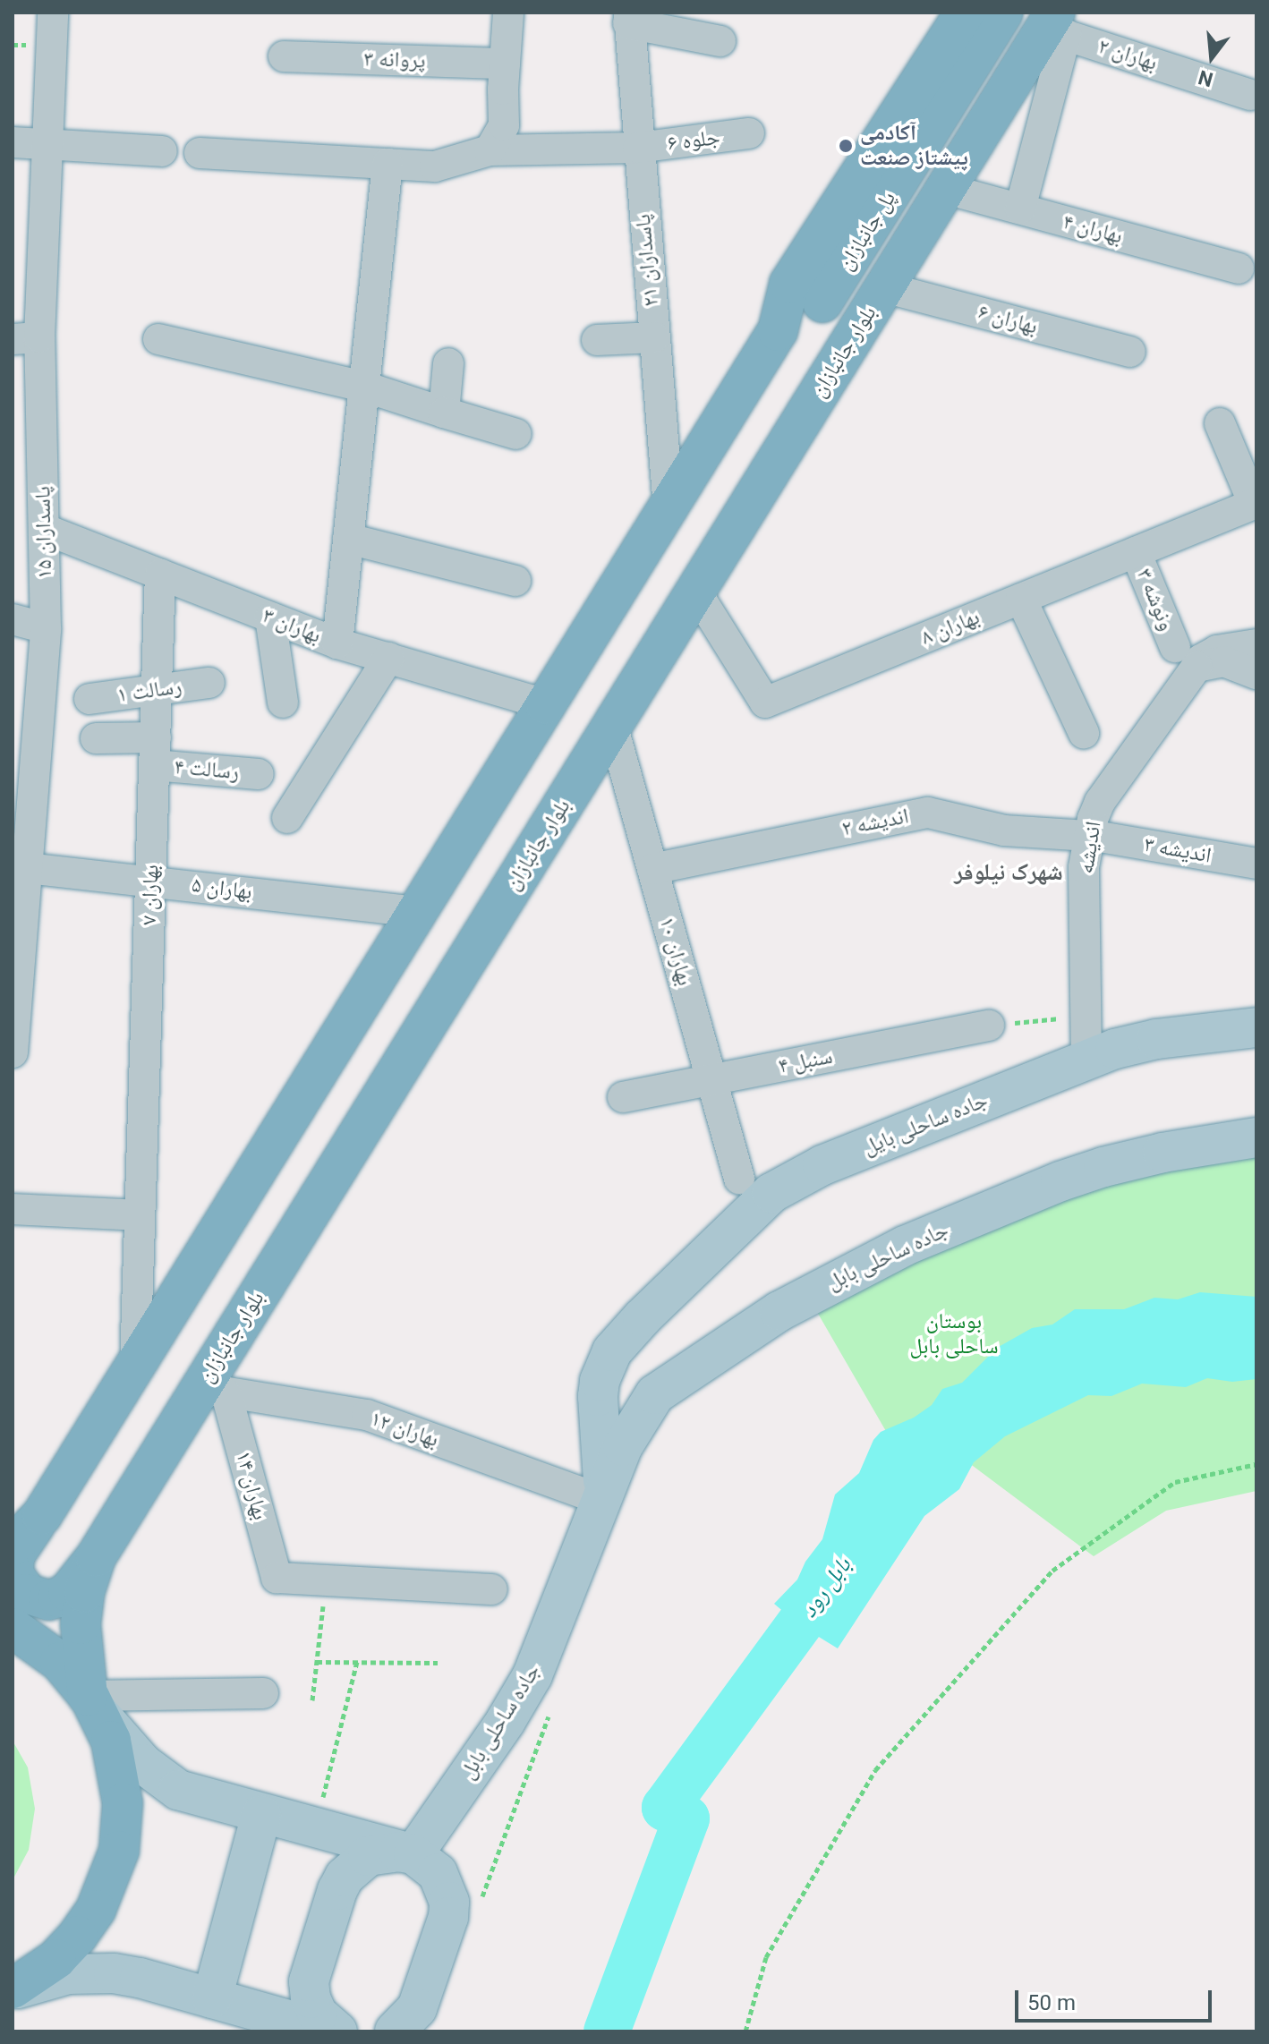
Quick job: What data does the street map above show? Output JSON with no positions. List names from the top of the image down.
{
  "streets": {
    "highway": ["پل جانبازان", "بلوار جانبازان"],
    "main road": ["جاده ساحلی بایل", "جاده ساحلی بابل"],
    "street": [
      "بهاران ۲",
      "پروانه ۳",
      "جلوه ۶",
      "بهاران ۴",
      "پاسداران ۲۱",
      "بهاران ۶",
      "پاسداران ۱۵",
      "ونوشه ۳",
      "بهاران ۳",
      "بهاران ۸",
      "رسالت ۱",
      "رسالت ۴",
      "اندیشه ۲",
      "اندیشه",
      "اندیشه ۳",
      "بهاران ۵",
      "بهاران ۷",
      "بهاران ۱۰",
      "سنبل ۴",
      "بهاران ۱۲",
      "بهاران ۱۴"
    ]
  },
  "crossings": [
    ["بهاران ۲", "بلوار جانبازان"],
    ["جلوه ۶", "پاسداران ۲۱"],
    ["بهاران ۴", "بلوار جانبازان"],
    ["پل جانبازان", "بلوار جانبازان"],
    ["پاسداران ۲۱", "بلوار جانبازان"],
    ["بهاران ۶", "بلوار جانبازان"],
    ["بلوار جانبازان", "بهاران ۳"],
    ["بلوار جانبازان", "بهاران ۸"],
    ["بلوار جانبازان", "بهاران ۵"],
    ["بلوار جانبازان", "بهاران ۷"],
    ["بلوار جانبازان", "بهاران ۱۰"],
    ["بلوار جانبازان", "بهاران ۱۲"],
    ["بلوار جانبازان", "بهاران ۱۴"],
    ["پاسداران ۱۵", "بهاران ۳"],
    ["پاسداران ۱۵", "بهاران ۵"],
    ["ونوشه ۳", "بهاران ۸"],
    ["ونوشه ۳", "اندیشه"],
    ["بهاران ۳", "بهاران ۷"],
    ["رسالت ۱", "بهاران ۷"],
    ["رسالت ۴", "بهاران ۷"],
    ["اندیشه ۲", "اندیشه"],
    ["اندیشه ۲", "اندیشه ۳"],
    ["اندیشه ۲", "بهاران ۱۰"],
    ["اندیشه", "اندیشه ۳"],
    ["اندیشه", "جاده ساحلی بایل"],
    ["بهاران ۵", "بهاران ۷"],
    ["بهاران ۱۰", "سنبل ۴"],
    ["جاده ساحلی بایل", "جاده ساحلی بابل"],
    ["جاده ساحلی بابل", "بهاران ۱۲"],
    ["بهاران ۱۲", "بهاران ۱۴"]
  ],
  "districts": ["شهرک نیلوفر"],
  "water": ["بابل رود"],
  "parks": ["بوستان ساحلی بابل"],
  "places": ["آکادمی پیشتاز صنعت"],
  "scale_bar": "50 m",
  "north": "bottom"
}
